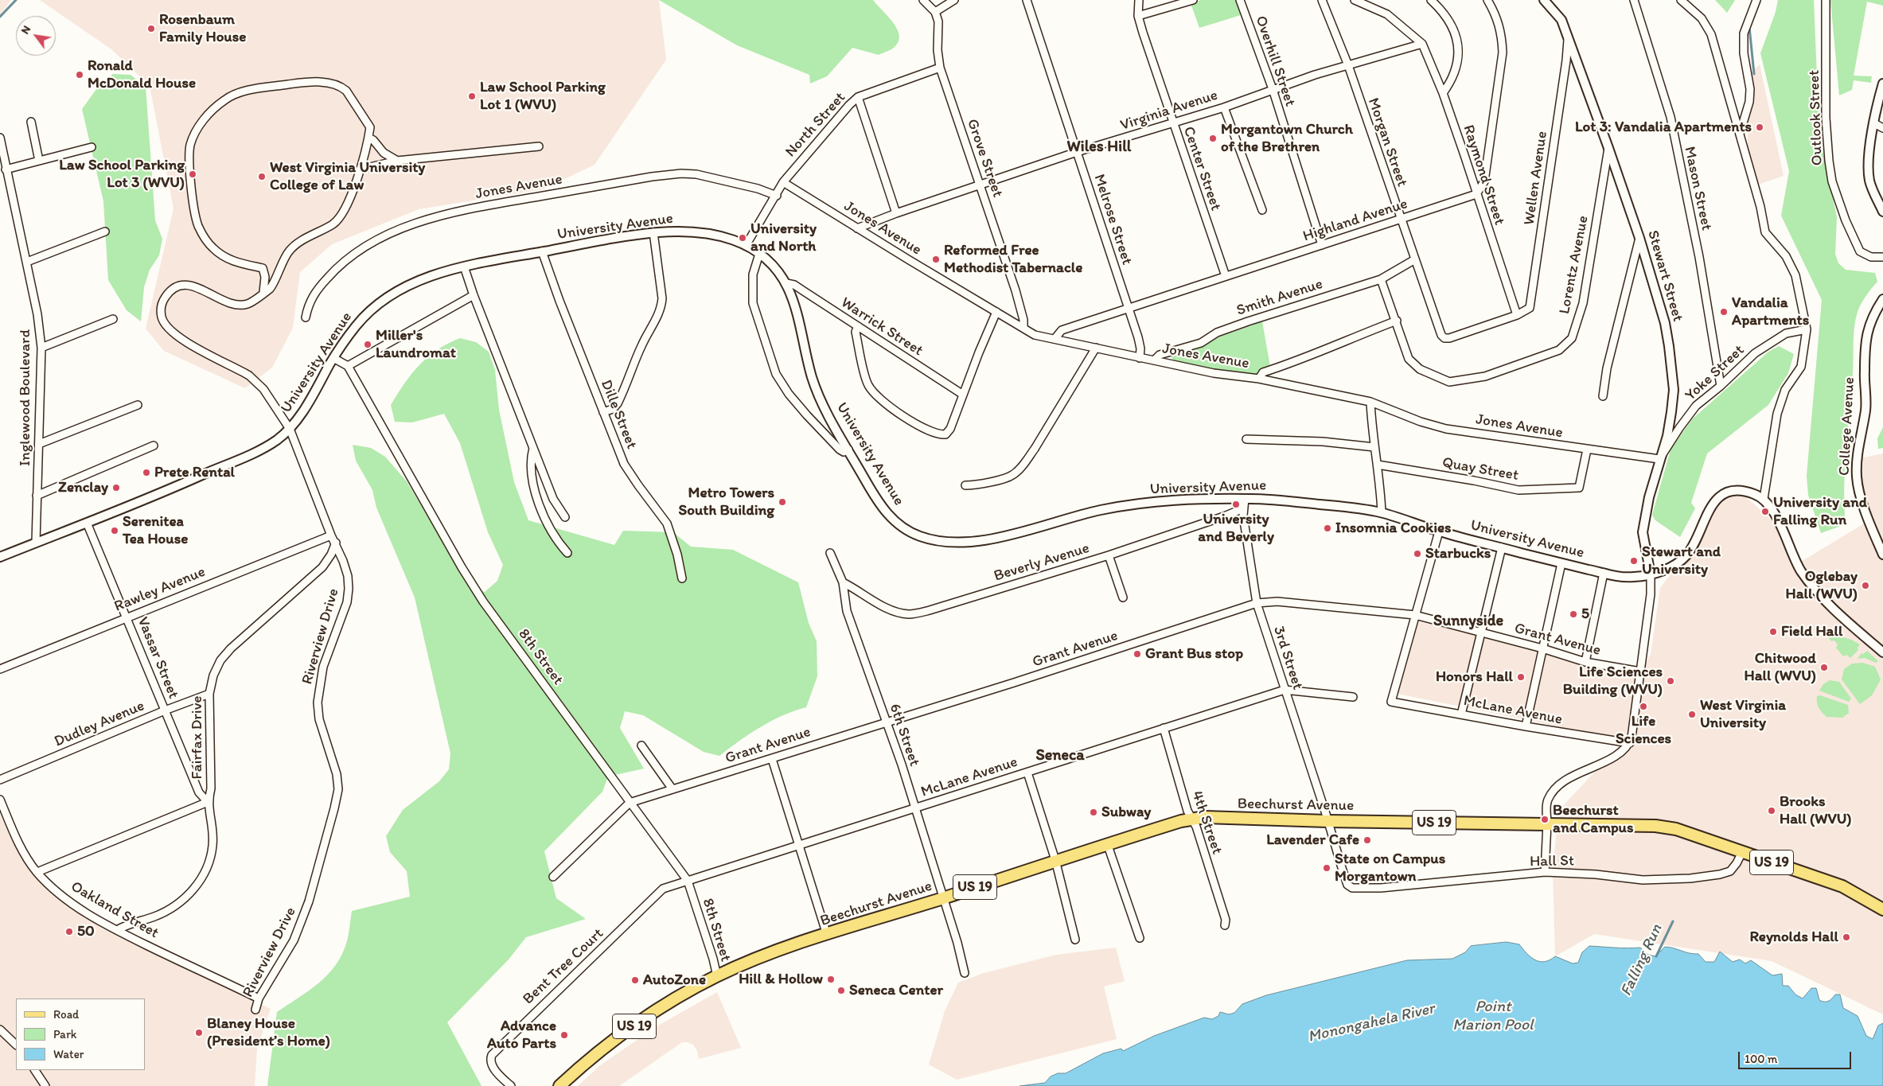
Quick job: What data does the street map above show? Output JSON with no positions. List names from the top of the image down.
{
  "streets": {
    "main road": ["Beechurst Avenue", "US 19"],
    "street": [
      "Overhill Street",
      "Virginia Avenue",
      "Outlook Street",
      "North Street",
      "Morgan Street",
      "Grove Street",
      "Center Street",
      "Raymond Street",
      "Wellen Avenue",
      "Jones Avenue",
      "Mason Street",
      "Melrose Street",
      "Highland Avenue",
      "University Avenue",
      "Lorentz Avenue",
      "Stewart Street",
      "Smith Avenue",
      "Warrick Street",
      "Yoke Street",
      "Inglewood Boulevard",
      "Dille Street",
      "College Avenue",
      "Quay Street",
      "Beverly Avenue",
      "Rawley Avenue",
      "Riverview Drive",
      "Grant Avenue",
      "8th Street",
      "Vassar Street",
      "3rd Street",
      "McLane Avenue",
      "Dudley Avenue",
      "6th Street",
      "Fairfax Drive",
      "4th Street",
      "Hall St",
      "Oakland Street",
      "Bent Tree Court"
    ]
  },
  "crossings": [
    ["Overhill Street", "Virginia Avenue"],
    ["Overhill Street", "Highland Avenue"],
    ["Virginia Avenue", "Morgan Street"],
    ["Virginia Avenue", "Grove Street"],
    ["Virginia Avenue", "Center Street"],
    ["Virginia Avenue", "Raymond Street"],
    ["Virginia Avenue", "Jones Avenue"],
    ["Virginia Avenue", "Melrose Street"],
    ["North Street", "Grove Street"],
    ["North Street", "Jones Avenue"],
    ["North Street", "University Avenue"],
    ["Morgan Street", "Raymond Street"],
    ["Morgan Street", "Wellen Avenue"],
    ["Morgan Street", "Highland Avenue"],
    ["Morgan Street", "Smith Avenue"],
    ["Grove Street", "Jones Avenue"],
    ["Center Street", "Highland Avenue"],
    ["Raymond Street", "Wellen Avenue"],
    ["Raymond Street", "Highland Avenue"],
    ["Wellen Avenue", "Stewart Street"],
    ["Jones Avenue", "Melrose Street"],
    ["Jones Avenue", "Highland Avenue"],
    ["Jones Avenue", "Stewart Street"],
    ["Jones Avenue", "Smith Avenue"],
    ["Jones Avenue", "Yoke Street"],
    ["Jones Avenue", "Quay Street"],
    ["Mason Street", "Yoke Street"],
    ["Melrose Street", "Highland Avenue"],
    ["University Avenue", "Stewart Street"],
    ["University Avenue", "Warrick Street"],
    ["University Avenue", "Inglewood Boulevard"],
    ["University Avenue", "Dille Street"],
    ["University Avenue", "Beverly Avenue"],
    ["University Avenue", "Riverview Drive"],
    ["University Avenue", "Vassar Street"],
    ["University Avenue", "3rd Street"],
    ["Lorentz Avenue", "Stewart Street"],
    ["Lorentz Avenue", "Smith Avenue"],
    ["Stewart Street", "Yoke Street"],
    ["Beverly Avenue", "3rd Street"],
    ["Beverly Avenue", "6th Street"],
    ["Rawley Avenue", "Riverview Drive"],
    ["Rawley Avenue", "Vassar Street"],
    ["Riverview Drive", "Fairfax Drive"],
    ["Riverview Drive", "Oakland Street"],
    ["Grant Avenue", "8th Street"],
    ["Grant Avenue", "3rd Street"],
    ["Grant Avenue", "McLane Avenue"],
    ["Grant Avenue", "6th Street"],
    ["8th Street", "McLane Avenue"],
    ["8th Street", "Beechurst Avenue"],
    ["8th Street", "US 19"],
    ["8th Street", "Bent Tree Court"],
    ["Vassar Street", "Dudley Avenue"],
    ["Vassar Street", "Fairfax Drive"],
    ["3rd Street", "McLane Avenue"],
    ["3rd Street", "Beechurst Avenue"],
    ["3rd Street", "Hall St"],
    ["McLane Avenue", "6th Street"],
    ["McLane Avenue", "4th Street"],
    ["McLane Avenue", "Bent Tree Court"],
    ["Dudley Avenue", "Fairfax Drive"],
    ["6th Street", "Beechurst Avenue"],
    ["Fairfax Drive", "Oakland Street"],
    ["Beechurst Avenue", "4th Street"],
    ["Beechurst Avenue", "US 19"],
    ["Beechurst Avenue", "Hall St"]
  ],
  "districts": ["Wiles Hill", "Sunnyside", "Seneca"],
  "water": ["Falling Run", "Point Marion Pool", "Monongahela River"],
  "places": [
    "Rosenbaum Family House",
    "Ronald McDonald House",
    "Law School Parking Lot 1 (WVU)",
    "Lot 3: Vandalia Apartments",
    "Morgantown Church of the Brethren",
    "Law School Parking Lot 3 (WVU)",
    "West Virginia University College of Law",
    "University and North",
    "Reformed Free Methodist Tabernacle",
    "Vandalia Apartments",
    "Miller's Laundromat",
    "Prete Rental",
    "Zenclay",
    "Metro Towers South Building",
    "University and Beverly",
    "University and Falling Run",
    "Insomnia Cookies",
    "Serenitea Tea House",
    "Starbucks",
    "Stewart and University",
    "Oglebay Hall (WVU)",
    "5",
    "Field Hall",
    "Grant Bus stop",
    "Chitwood Hall (WVU)",
    "Honors Hall",
    "Life Sciences Building (WVU)",
    "Life Sciences",
    "West Virginia University",
    "Brooks Hall (WVU)",
    "Subway",
    "Beechurst and Campus",
    "Lavender Cafe",
    "State on Campus Morgantown",
    "50",
    "Reynolds Hall",
    "Hill & Hollow",
    "AutoZone",
    "Seneca Center",
    "Blaney House (President’s Home)",
    "Advance Auto Parts"
  ],
  "legend": ["Road", "Park", "Water"],
  "scale_bar": "100 m",
  "north": "top left"
}
